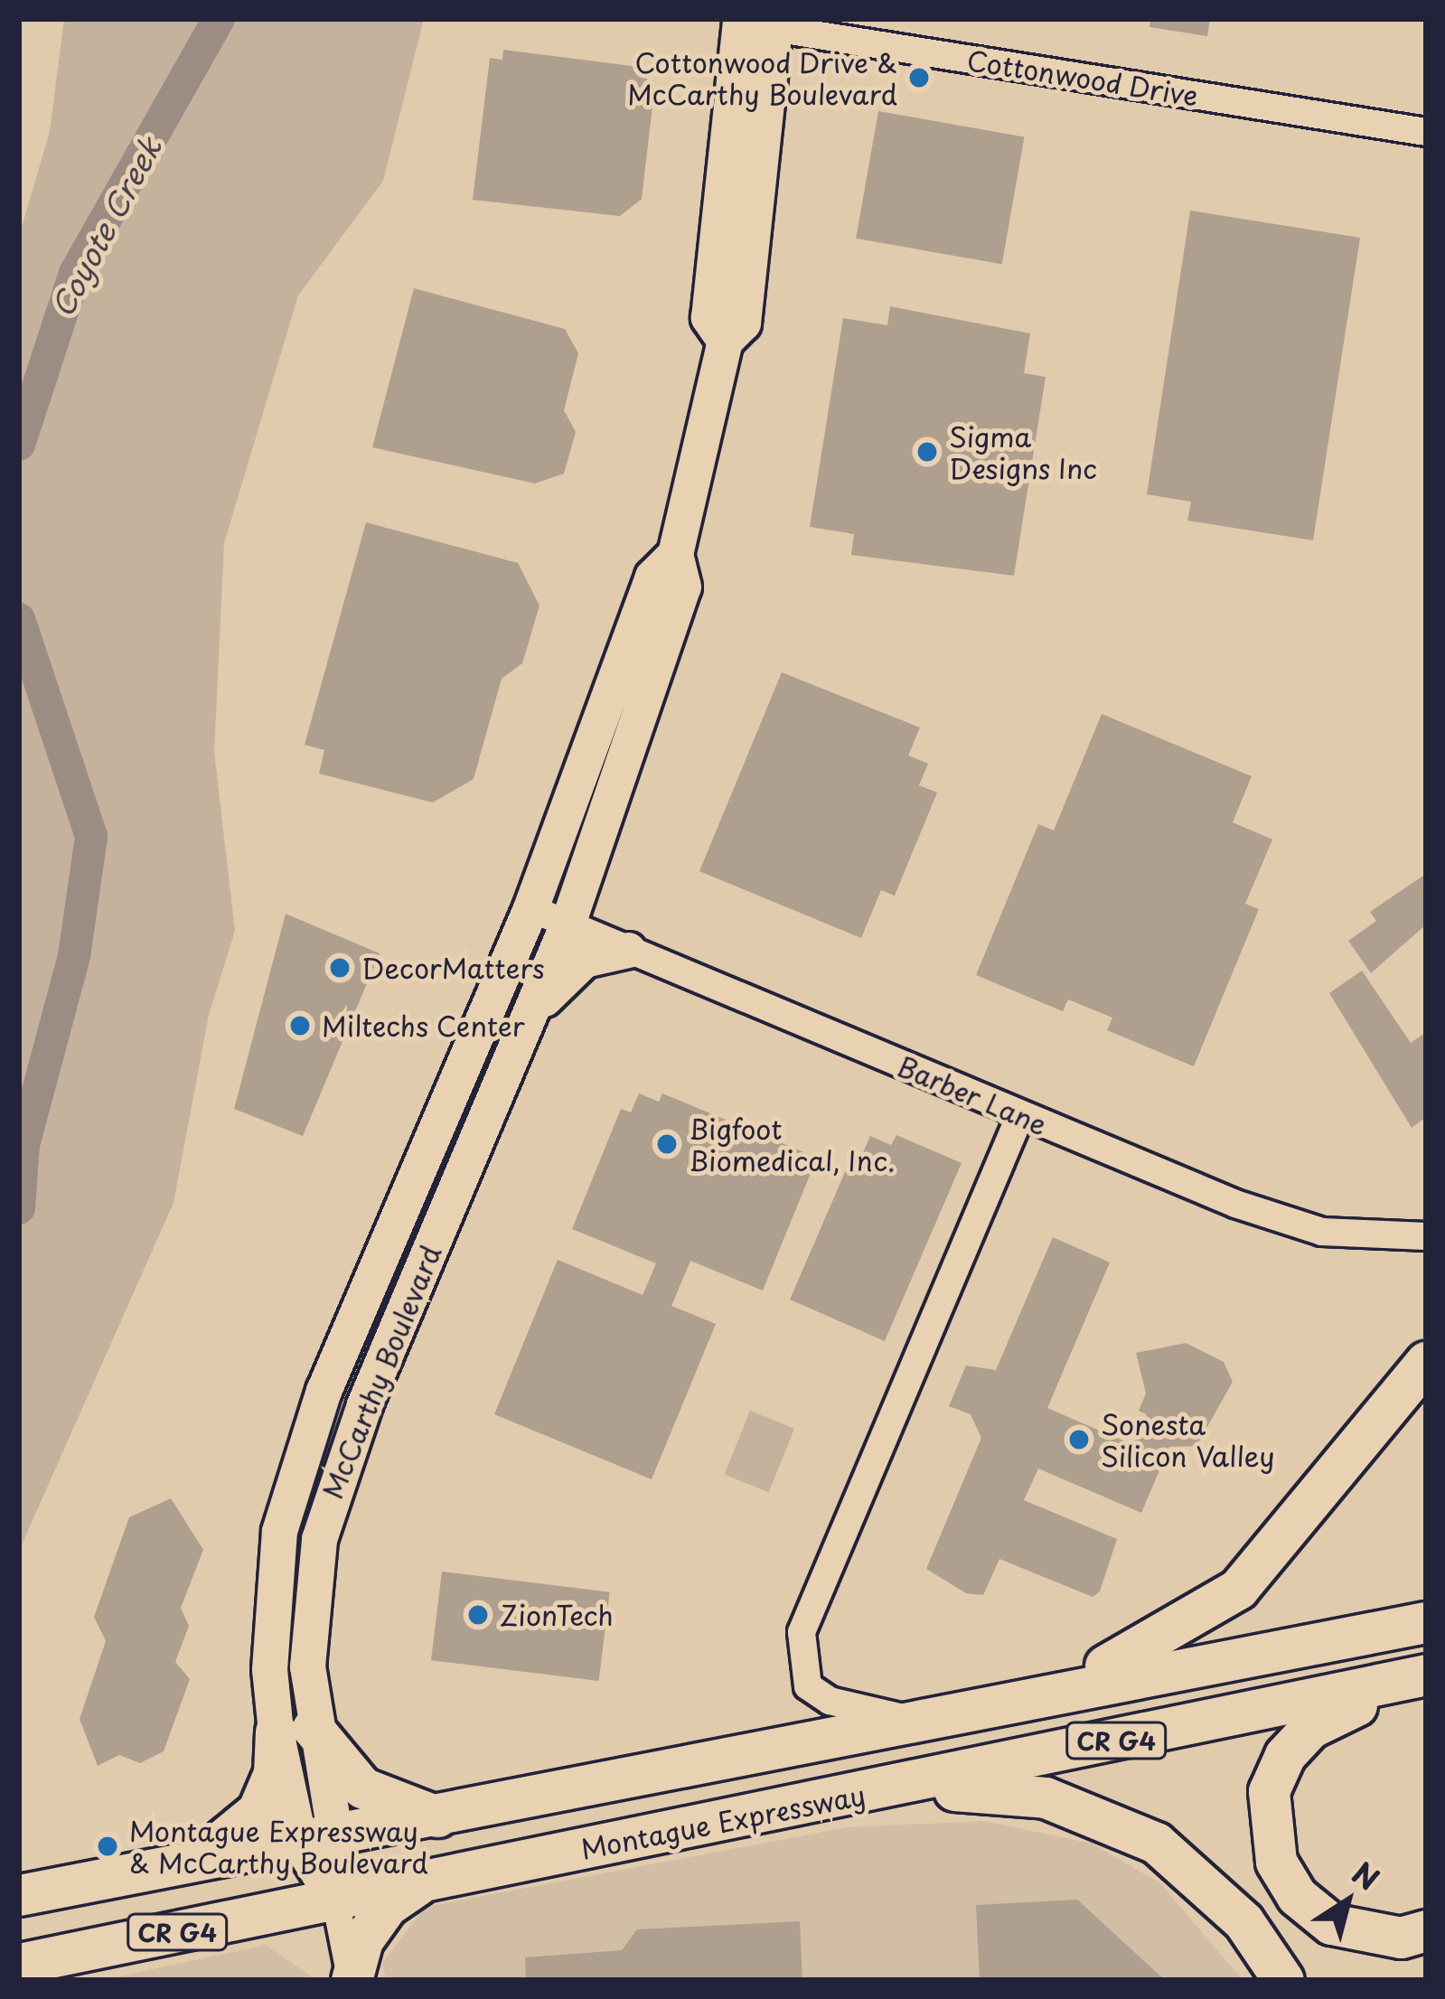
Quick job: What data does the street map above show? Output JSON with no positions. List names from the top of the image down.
{
  "streets": {
    "highway": ["CR G4", "Montague Expressway"],
    "main road": ["McCarthy Boulevard"],
    "street": ["Cottonwood Drive", "Barber Lane"]
  },
  "crossings": [
    ["Cottonwood Drive", "McCarthy Boulevard"],
    ["Barber Lane", "McCarthy Boulevard"],
    ["McCarthy Boulevard", "CR G4"],
    ["McCarthy Boulevard", "Montague Expressway"]
  ],
  "water": ["Coyote Creek"],
  "places": [
    "Cottonwood Drive & McCarthy Boulevard",
    "Sigma Designs Inc",
    "DecorMatters",
    "Miltechs Center",
    "Bigfoot Biomedical, Inc.",
    "Sonesta Silicon Valley",
    "ZionTech",
    "Montague Expressway & McCarthy Boulevard"
  ],
  "north": "top right"
}
